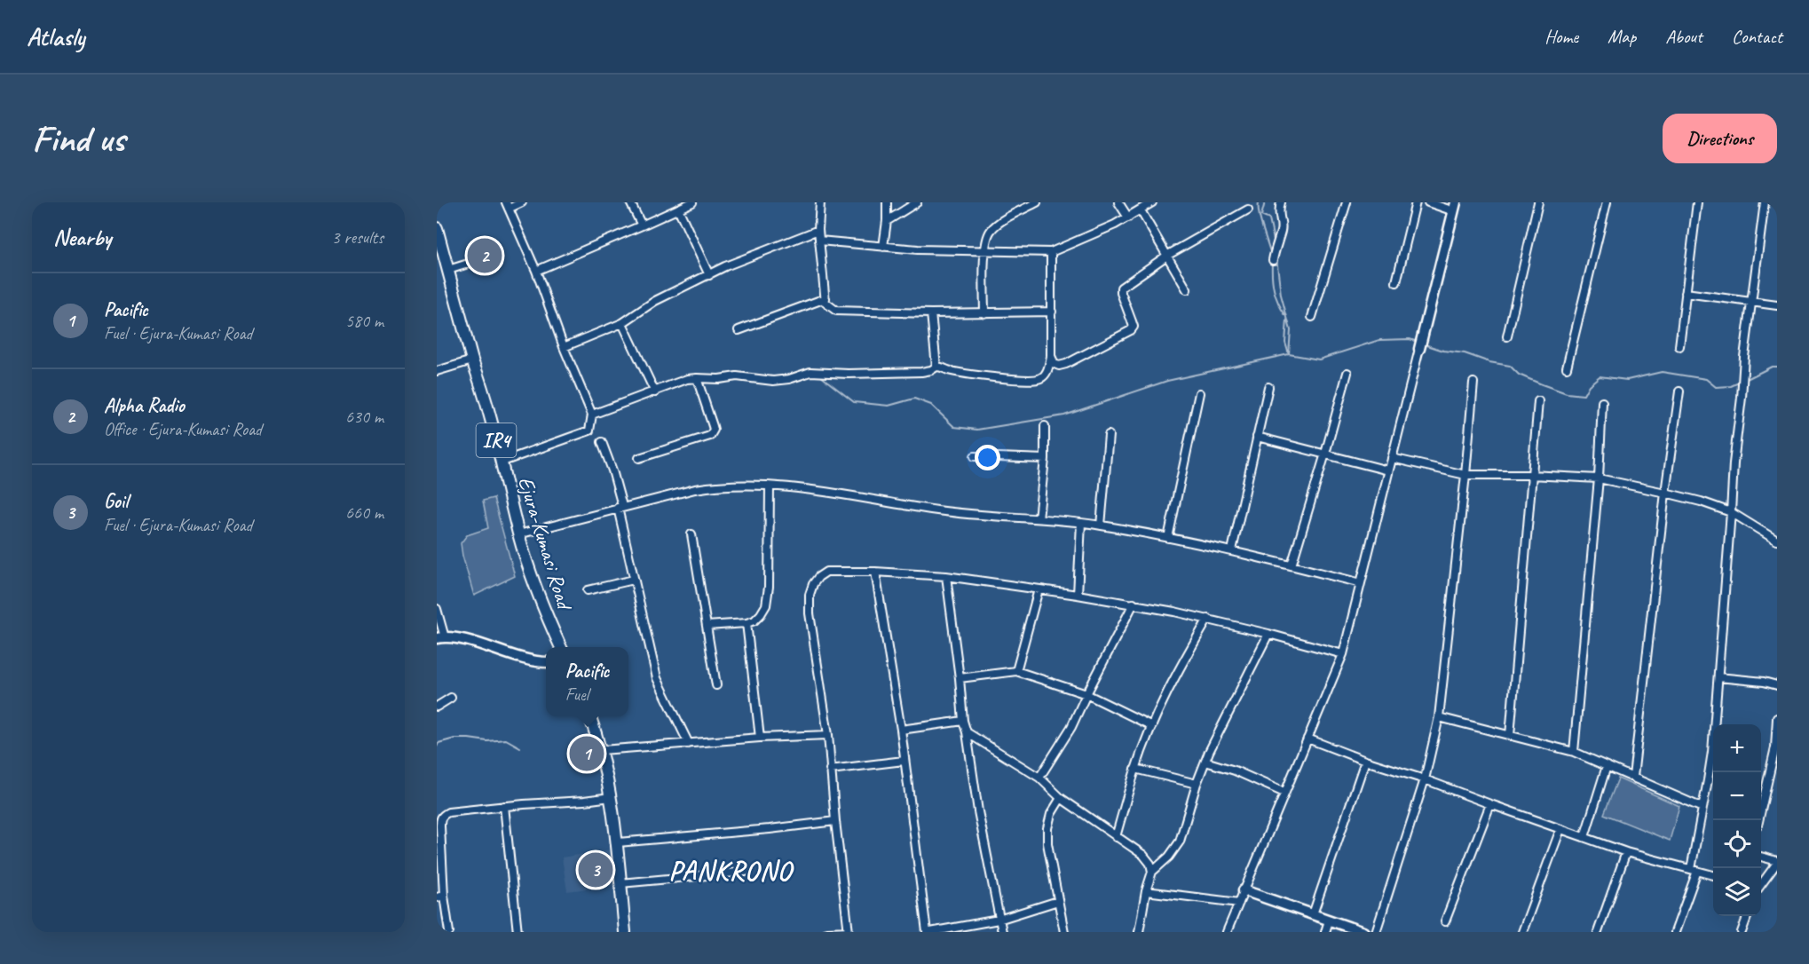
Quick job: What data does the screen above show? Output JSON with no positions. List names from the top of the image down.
{
  "streets": {
    "main road": ["IR4", "Ejura-Kumasi Road"]
  },
  "districts": ["PANKRONO"],
  "page": {
    "header": "Atlasly",
    "nav": [
      "Home",
      "Map",
      "About",
      "Contact"
    ],
    "buttons": "Directions",
    "title": "Find us",
    "heading": ["Nearby", "3 results"],
    "pins": ["2", "1", "3"],
    "list": [
      {
        "mark": "1",
        "name": "Pacific",
        "note": "Fuel · Ejura-Kumasi Road",
        "value": "580 m"
      },
      {
        "mark": "2",
        "name": "Alpha Radio",
        "note": "Office · Ejura-Kumasi Road",
        "value": "630 m"
      },
      {
        "mark": "3",
        "name": "Goil",
        "note": "Fuel · Ejura-Kumasi Road",
        "value": "660 m"
      }
    ],
    "popup": ["Pacific", "Fuel"],
    "map_buttons": ["+", "−"]
  }
}
